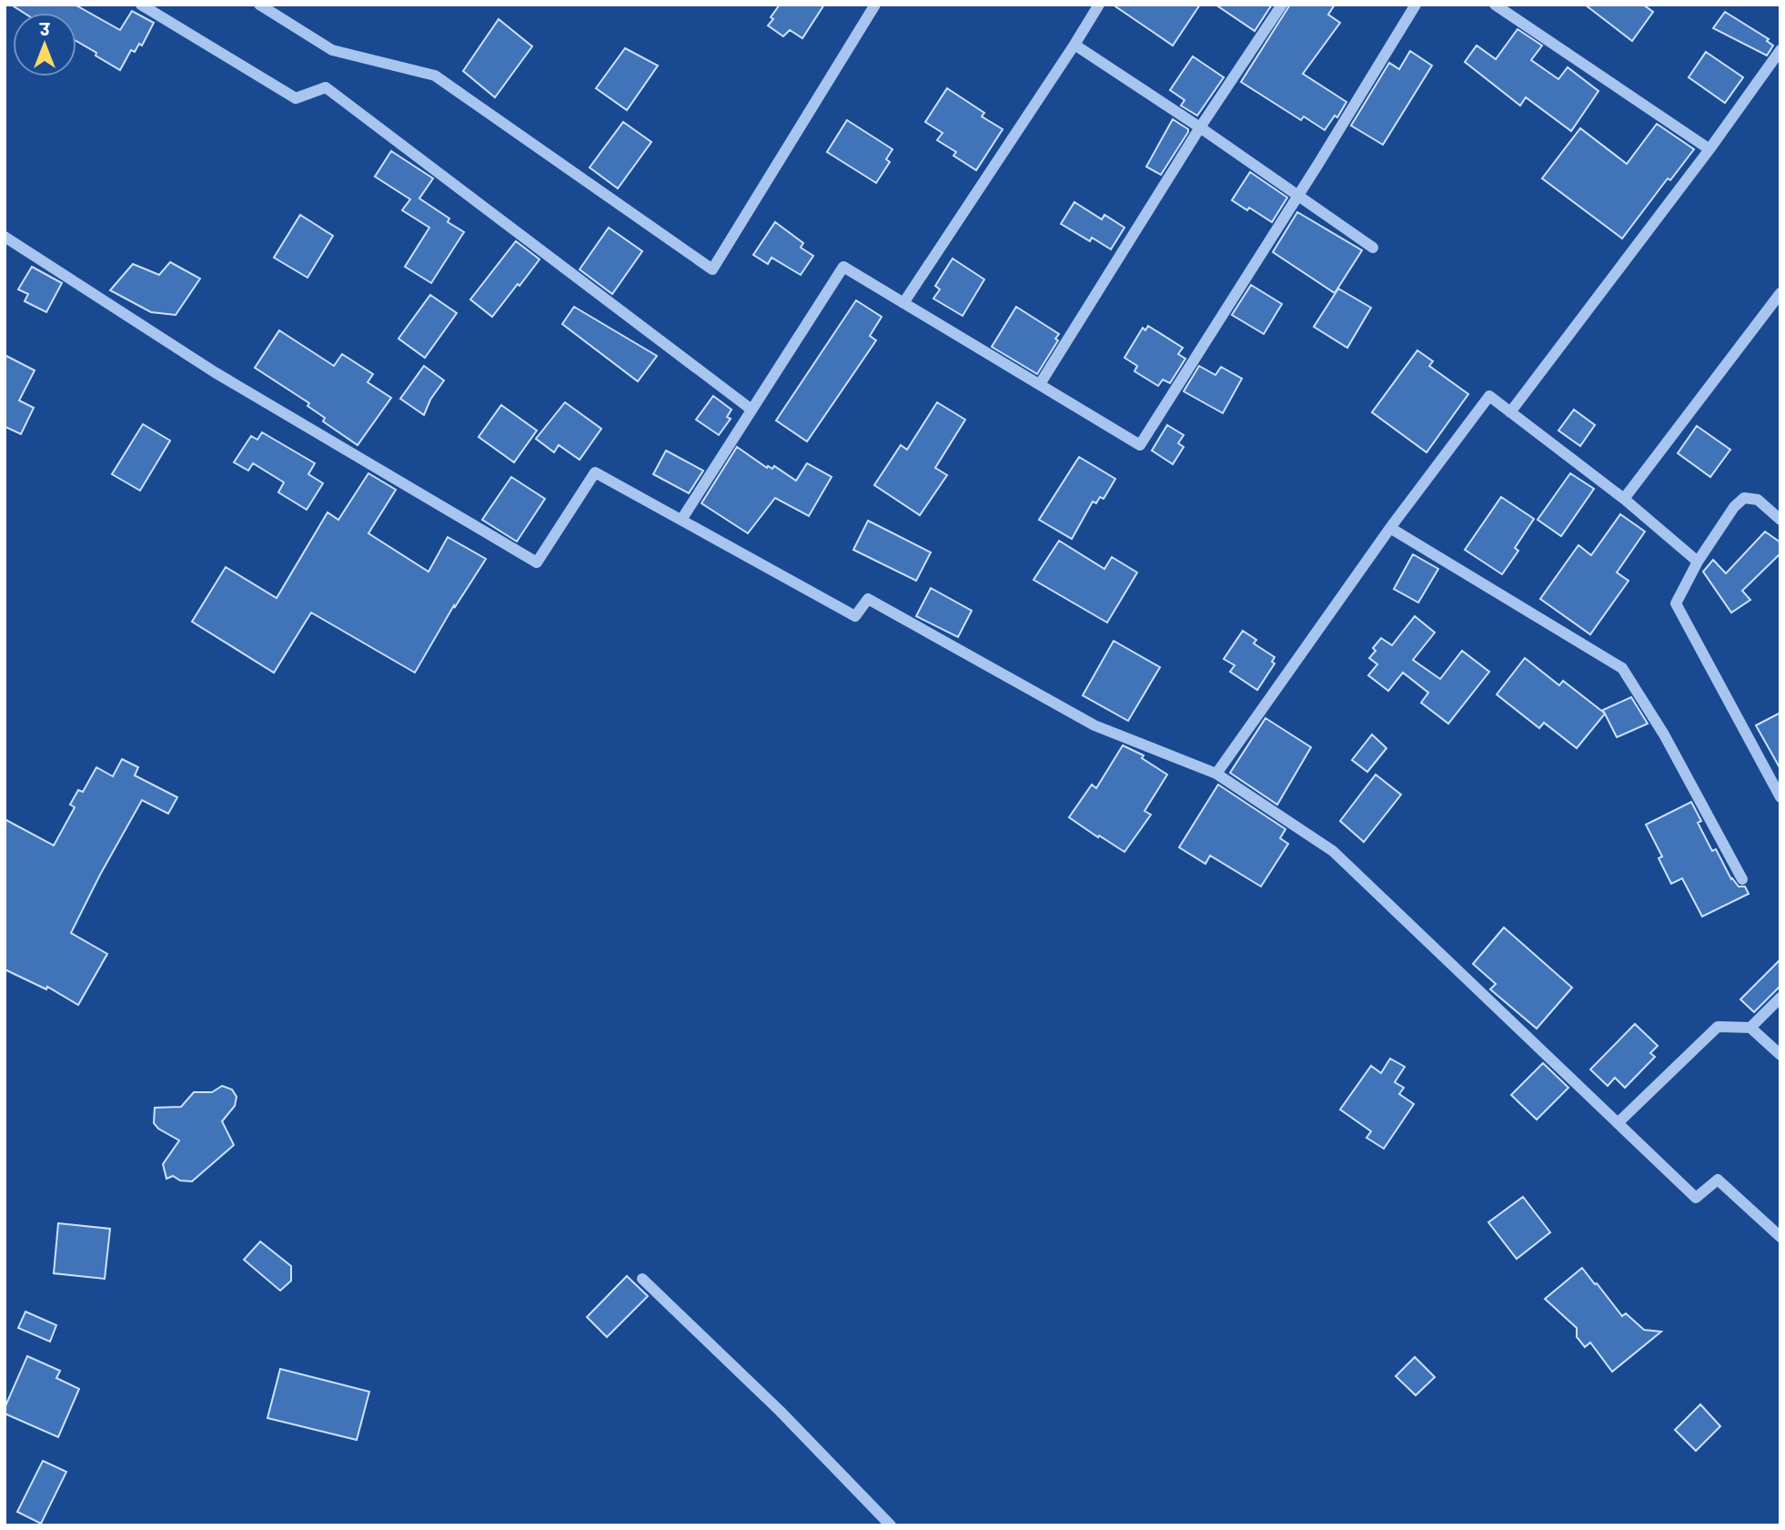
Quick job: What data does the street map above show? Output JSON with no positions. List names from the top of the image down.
{
  "north": "top"
}
